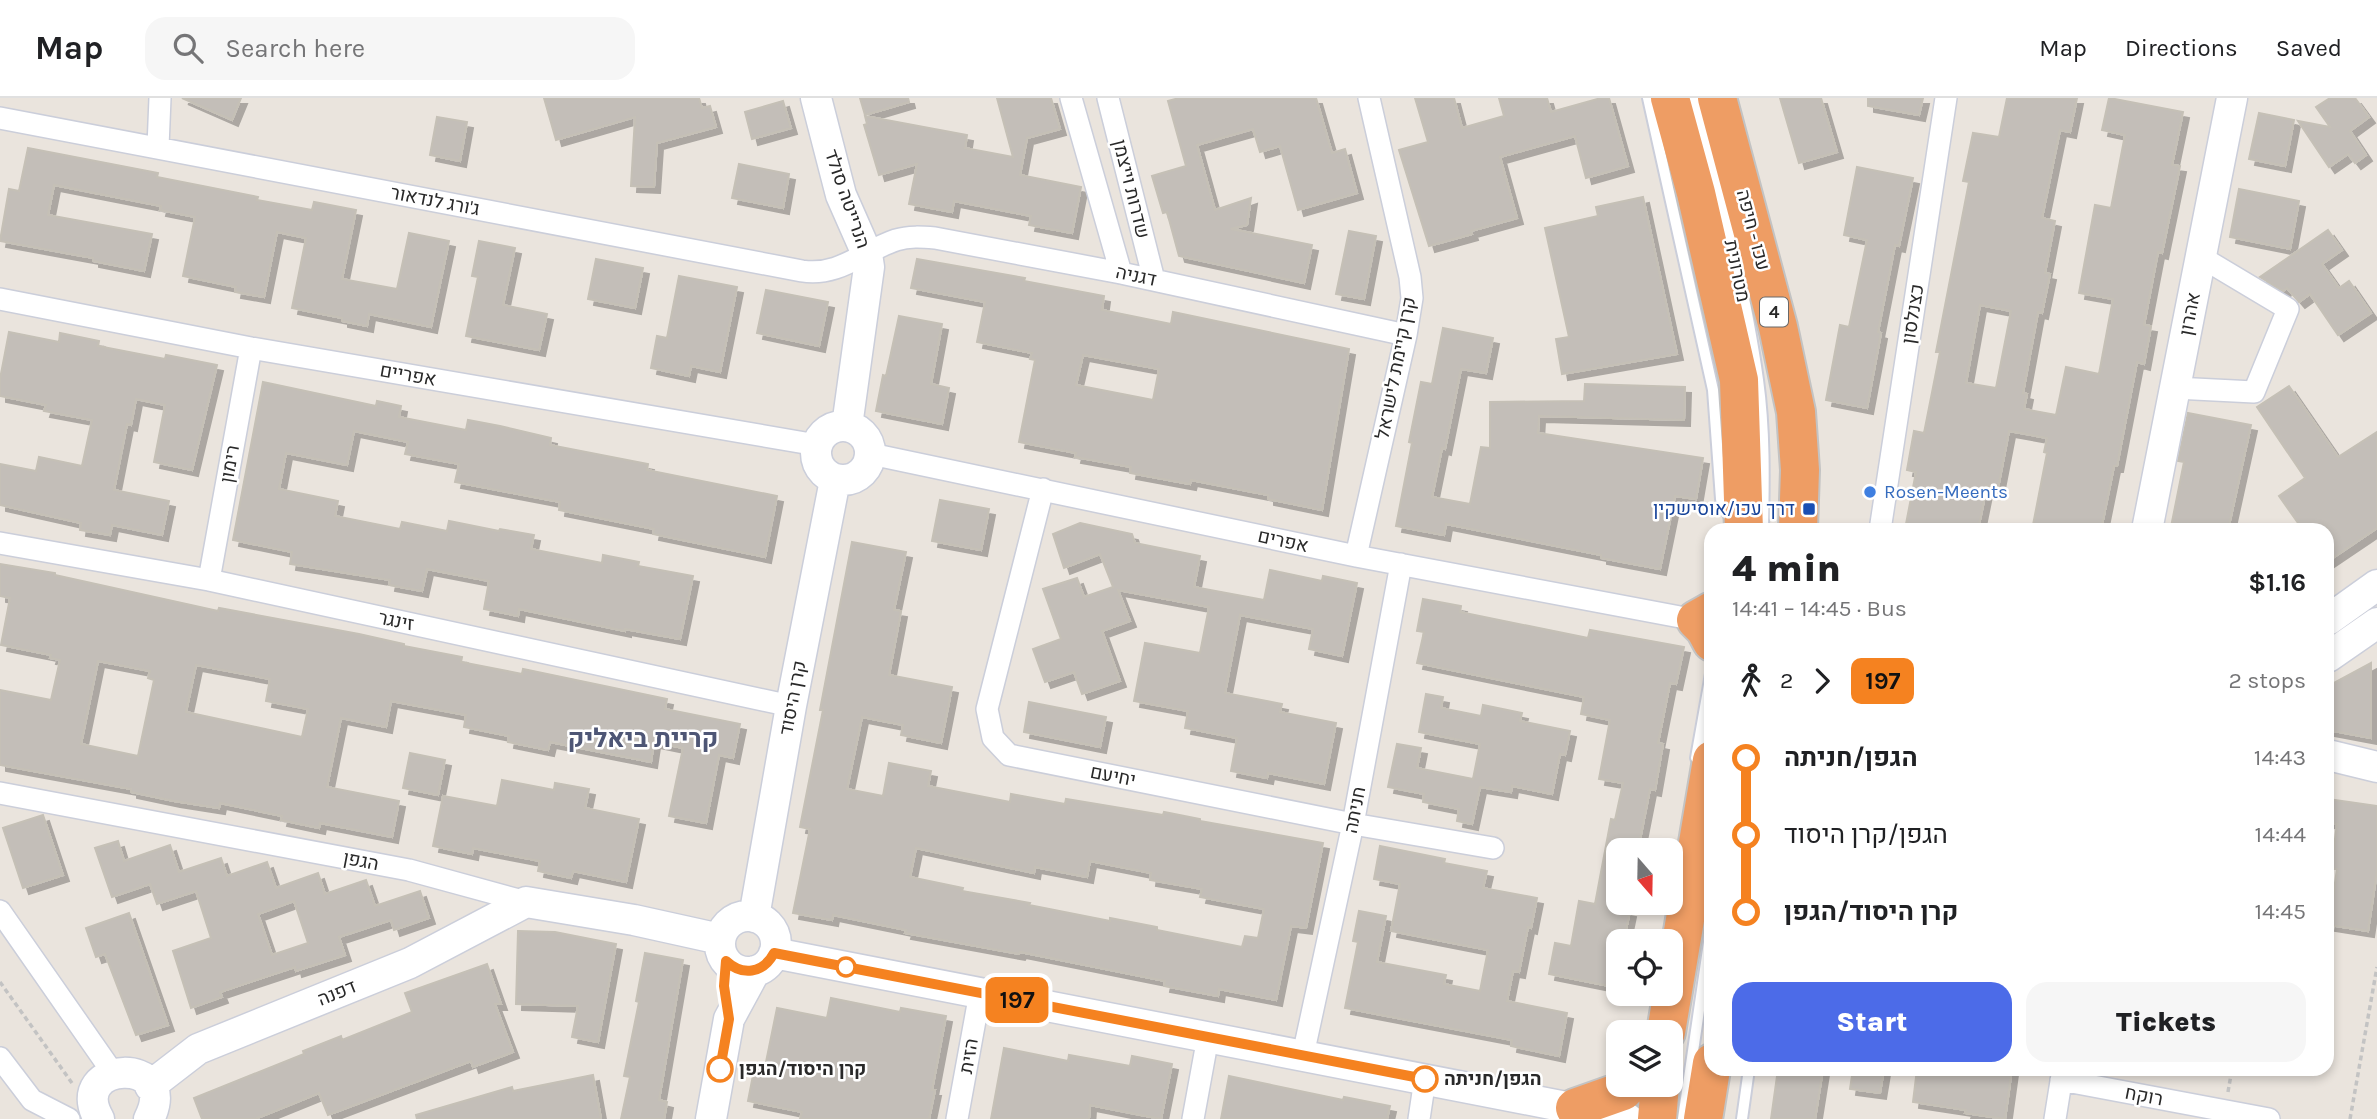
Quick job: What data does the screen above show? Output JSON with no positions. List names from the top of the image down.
{
  "streets": {
    "highway": ["עכו - חיפה", "4"],
    "street": [
      "שדרות וייצמן",
      "הנרייטה סולד",
      "ג'ורג לנדאור",
      "דגניה",
      "כצנלסון",
      "אהרון",
      "קרן קיימת לישראל",
      "אפריים",
      "רימון",
      "אפרים",
      "זינגר",
      "קרן היסוד",
      "יחיעם",
      "חניתה",
      "הגפן",
      "דפנה",
      "הזית",
      "רוקח"
    ],
    "lane": ["מטרונית"]
  },
  "crossings": [
    ["שדרות וייצמן", "דגניה"],
    ["הנרייטה סולד", "ג'ורג לנדאור"],
    ["הנרייטה סולד", "דגניה"],
    ["הנרייטה סולד", "אפריים"],
    ["הנרייטה סולד", "אפרים"],
    ["הנרייטה סולד", "קרן היסוד"],
    ["ג'ורג לנדאור", "דגניה"],
    ["דגניה", "קרן קיימת לישראל"],
    ["קרן קיימת לישראל", "אפרים"],
    ["אפריים", "רימון"],
    ["אפריים", "אפרים"],
    ["אפריים", "קרן היסוד"],
    ["רימון", "זינגר"],
    ["אפרים", "קרן היסוד"],
    ["אפרים", "יחיעם"],
    ["אפרים", "חניתה"],
    ["זינגר", "קרן היסוד"],
    ["קרן היסוד", "הגפן"],
    ["יחיעם", "חניתה"],
    ["הגפן", "דפנה"]
  ],
  "districts": ["קריית ביאליק"],
  "places": {
    "other": ["Rosen-Meents", "קרן היסוד/הגפן", "הגפן/חניתה"],
    "transit": ["דרך עכו/אוסישקין"]
  },
  "lines": ["bus line 197"],
  "north": "bottom",
  "page": {
    "header": "Map",
    "search": "Search here",
    "nav": ["Map", "Directions", "Saved"],
    "on_map": "197",
    "heading": ["4 min", "14:41 – 14:45 · Bus", "$1.16"],
    "legs": ["2", "197", "2 stops"],
    "list": [
      {
        "name": "הגפן/חניתה",
        "value": "14:43"
      },
      {
        "name": "הגפן/קרן היסוד",
        "value": "14:44"
      },
      {
        "name": "קרן היסוד/הגפן",
        "value": "14:45"
      }
    ],
    "buttons": ["Start", "Tickets"]
  }
}
